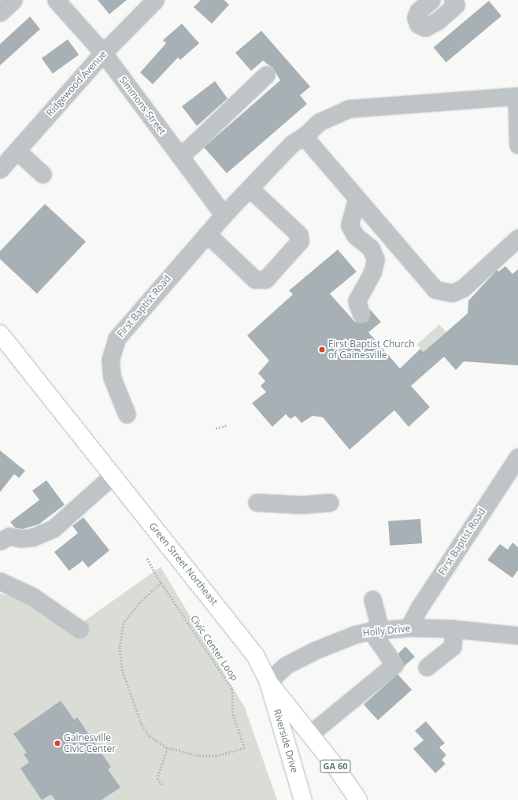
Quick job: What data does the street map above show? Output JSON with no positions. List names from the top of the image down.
{
  "streets": {
    "main road": ["Green Street Northeast", "Riverside Drive", "GA 60"],
    "street": [
      "Ridgewood Avenue",
      "Simmons Street",
      "First Baptist Road",
      "Holly Drive"
    ],
    "path": ["Civic Center Loop"]
  },
  "crossings": [
    ["Ridgewood Avenue", "Simmons Street"],
    ["Simmons Street", "First Baptist Road"],
    ["First Baptist Road", "Holly Drive"],
    ["Green Street Northeast", "Holly Drive"],
    ["Green Street Northeast", "Riverside Drive"],
    ["Holly Drive", "Riverside Drive"]
  ],
  "places": ["First Baptist Church of Gainesville", "Gainesville Civic Center"]
}
